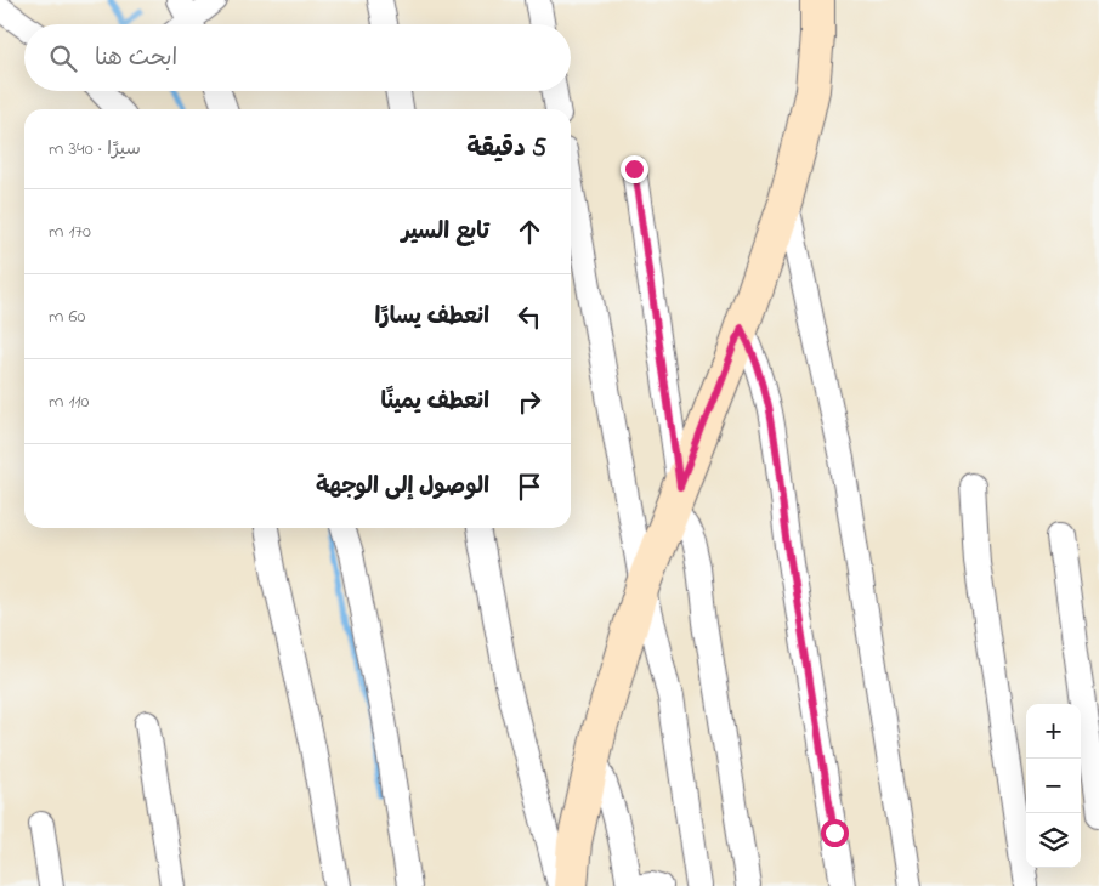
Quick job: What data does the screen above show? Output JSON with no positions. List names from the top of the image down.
{
  "page": {
    "search": "ابحث هنا",
    "heading": ["5 دقيقة", "سيرًا · 340 m"],
    "list": [
      ["تابع السير", "170 m"],
      ["انعطف يسارًا", "60 m"],
      ["انعطف يمينًا", "110 m"],
      "الوصول إلى الوجهة"
    ],
    "map_buttons": ["+", "−"]
  }
}
